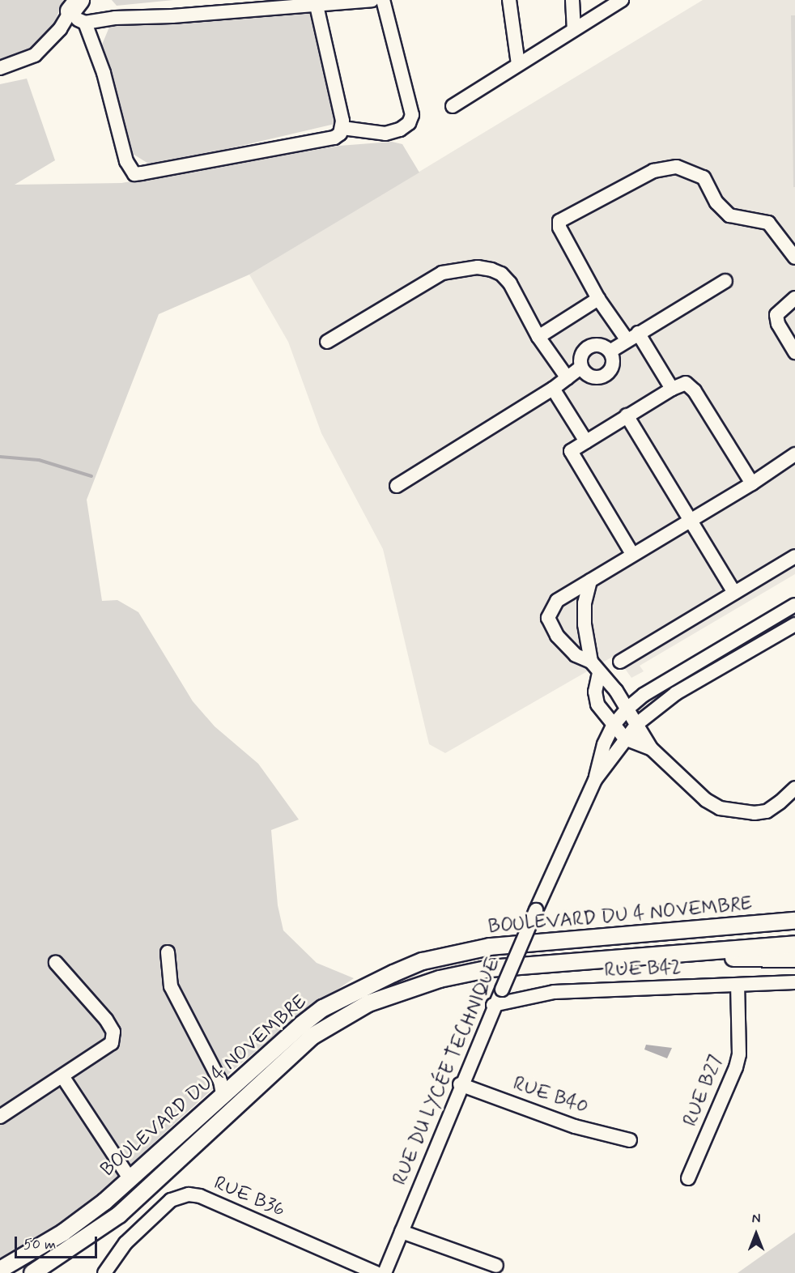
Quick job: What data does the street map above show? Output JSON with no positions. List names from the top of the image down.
{
  "streets": {
    "main road": ["BOULEVARD DU 4 NOVEMBRE"],
    "street": [
      "RUE B42",
      "RUE DU LYCÉE TECHNIQUE",
      "RUE B27",
      "RUE B40",
      "RUE B36"
    ]
  },
  "crossings": [
    ["RUE B42", "RUE DU LYCÉE TECHNIQUE"],
    ["RUE B42", "RUE B27"],
    ["RUE DU LYCÉE TECHNIQUE", "RUE B40"]
  ],
  "scale_bar": "50 m",
  "north": "top"
}
